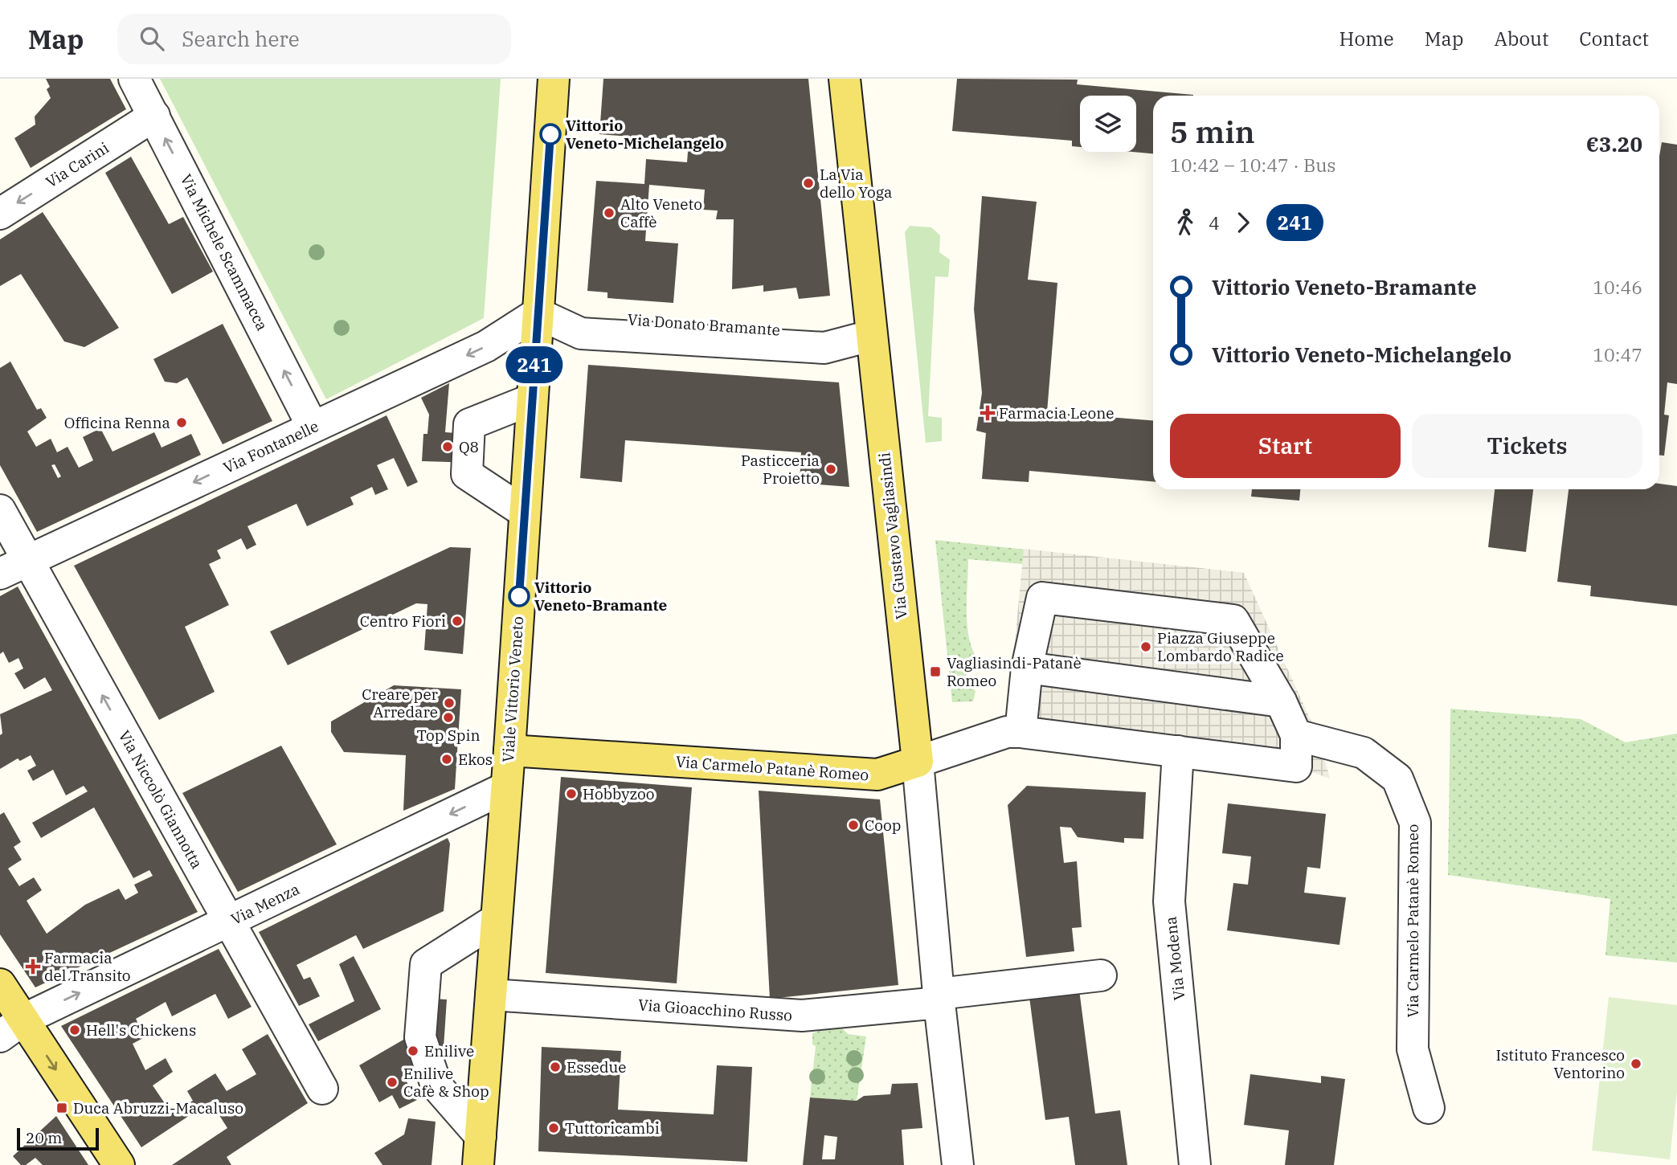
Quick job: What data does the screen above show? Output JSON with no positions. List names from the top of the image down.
{
  "streets": {
    "main road": ["Via Gustavo Vagliasindi", "Viale Vittorio Veneto", "Via Carmelo Patanè Romeo"],
    "street": [
      "Via Carini",
      "Via Michele Scammacca",
      "Via Donato Bramante",
      "Via Fontanelle",
      "Via Niccolò Giannotta",
      "Via Menza",
      "Via Modena",
      "Via Gioacchino Russo"
    ]
  },
  "crossings": [
    ["Via Carini", "Via Michele Scammacca"],
    ["Via Michele Scammacca", "Via Fontanelle"],
    ["Via Donato Bramante", "Via Fontanelle"],
    ["Via Donato Bramante", "Via Gustavo Vagliasindi"],
    ["Via Donato Bramante", "Viale Vittorio Veneto"],
    ["Via Fontanelle", "Viale Vittorio Veneto"],
    ["Via Fontanelle", "Via Niccolò Giannotta"],
    ["Via Gustavo Vagliasindi", "Via Carmelo Patanè Romeo"],
    ["Via Gustavo Vagliasindi", "Via Gioacchino Russo"],
    ["Viale Vittorio Veneto", "Via Carmelo Patanè Romeo"],
    ["Viale Vittorio Veneto", "Via Menza"],
    ["Viale Vittorio Veneto", "Via Gioacchino Russo"],
    ["Via Carmelo Patanè Romeo", "Via Modena"],
    ["Via Niccolò Giannotta", "Via Menza"]
  ],
  "one_way": [
    "Via Carini",
    "Via Michele Scammacca",
    "Via Fontanelle",
    "Via Niccolò Giannotta"
  ],
  "places": {
    "other": [
      "Vittorio Veneto-Michelangelo",
      "La Via dello Yoga",
      "Alto Veneto Caffè",
      "Officina Renna",
      "Q8",
      "Pasticceria Proietto",
      "Vittorio Veneto-Bramante",
      "Centro Fiori",
      "Piazza Giuseppe Lombardo Radice",
      "Creare per Arredare",
      "Top Spin",
      "Ekos",
      "Hobbyzoo",
      "Coop",
      "Hell's Chickens",
      "Enilive",
      "Istituto Francesco Ventorino",
      "Essedue",
      "Enilive Cafè & Shop",
      "Tuttoricambi"
    ],
    "health": ["Farmacia Leone", "Farmacia del Transito"],
    "transit": ["Vagliasindi-Patanè Romeo", "Duca Abruzzi-Macaluso"]
  },
  "lines": ["bus line 241"],
  "scale_bar": "20 m",
  "page": {
    "header": "Map",
    "search": "Search here",
    "nav": [
      "Home",
      "Map",
      "About",
      "Contact"
    ],
    "on_map": "241",
    "heading": ["5 min", "10:42 – 10:47 · Bus", "€3.20"],
    "legs": ["4", "241"],
    "list": [
      {
        "name": "Vittorio Veneto-Bramante",
        "value": "10:46"
      },
      {
        "name": "Vittorio Veneto-Michelangelo",
        "value": "10:47"
      }
    ],
    "buttons": ["Start", "Tickets"],
    "scale": "20 m"
  }
}
